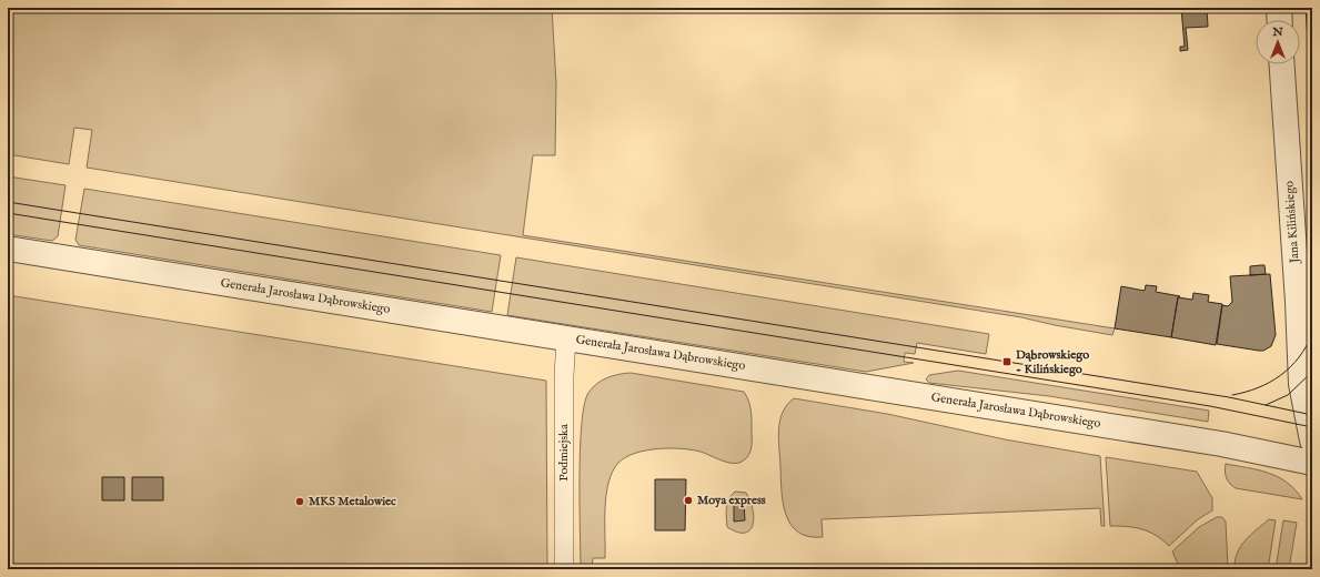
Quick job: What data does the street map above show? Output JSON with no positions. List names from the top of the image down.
{
  "streets": {
    "street": ["Jana Kilińskiego", "Generała Jarosława Dąbrowskiego", "Podmiejska"]
  },
  "crossings": [
    ["Generała Jarosława Dąbrowskiego", "Podmiejska"]
  ],
  "places": {
    "transit": ["Dąbrowskiego - Kilińskiego"],
    "other": ["Moya express", "MKS Metalowiec"]
  },
  "north": "top"
}
